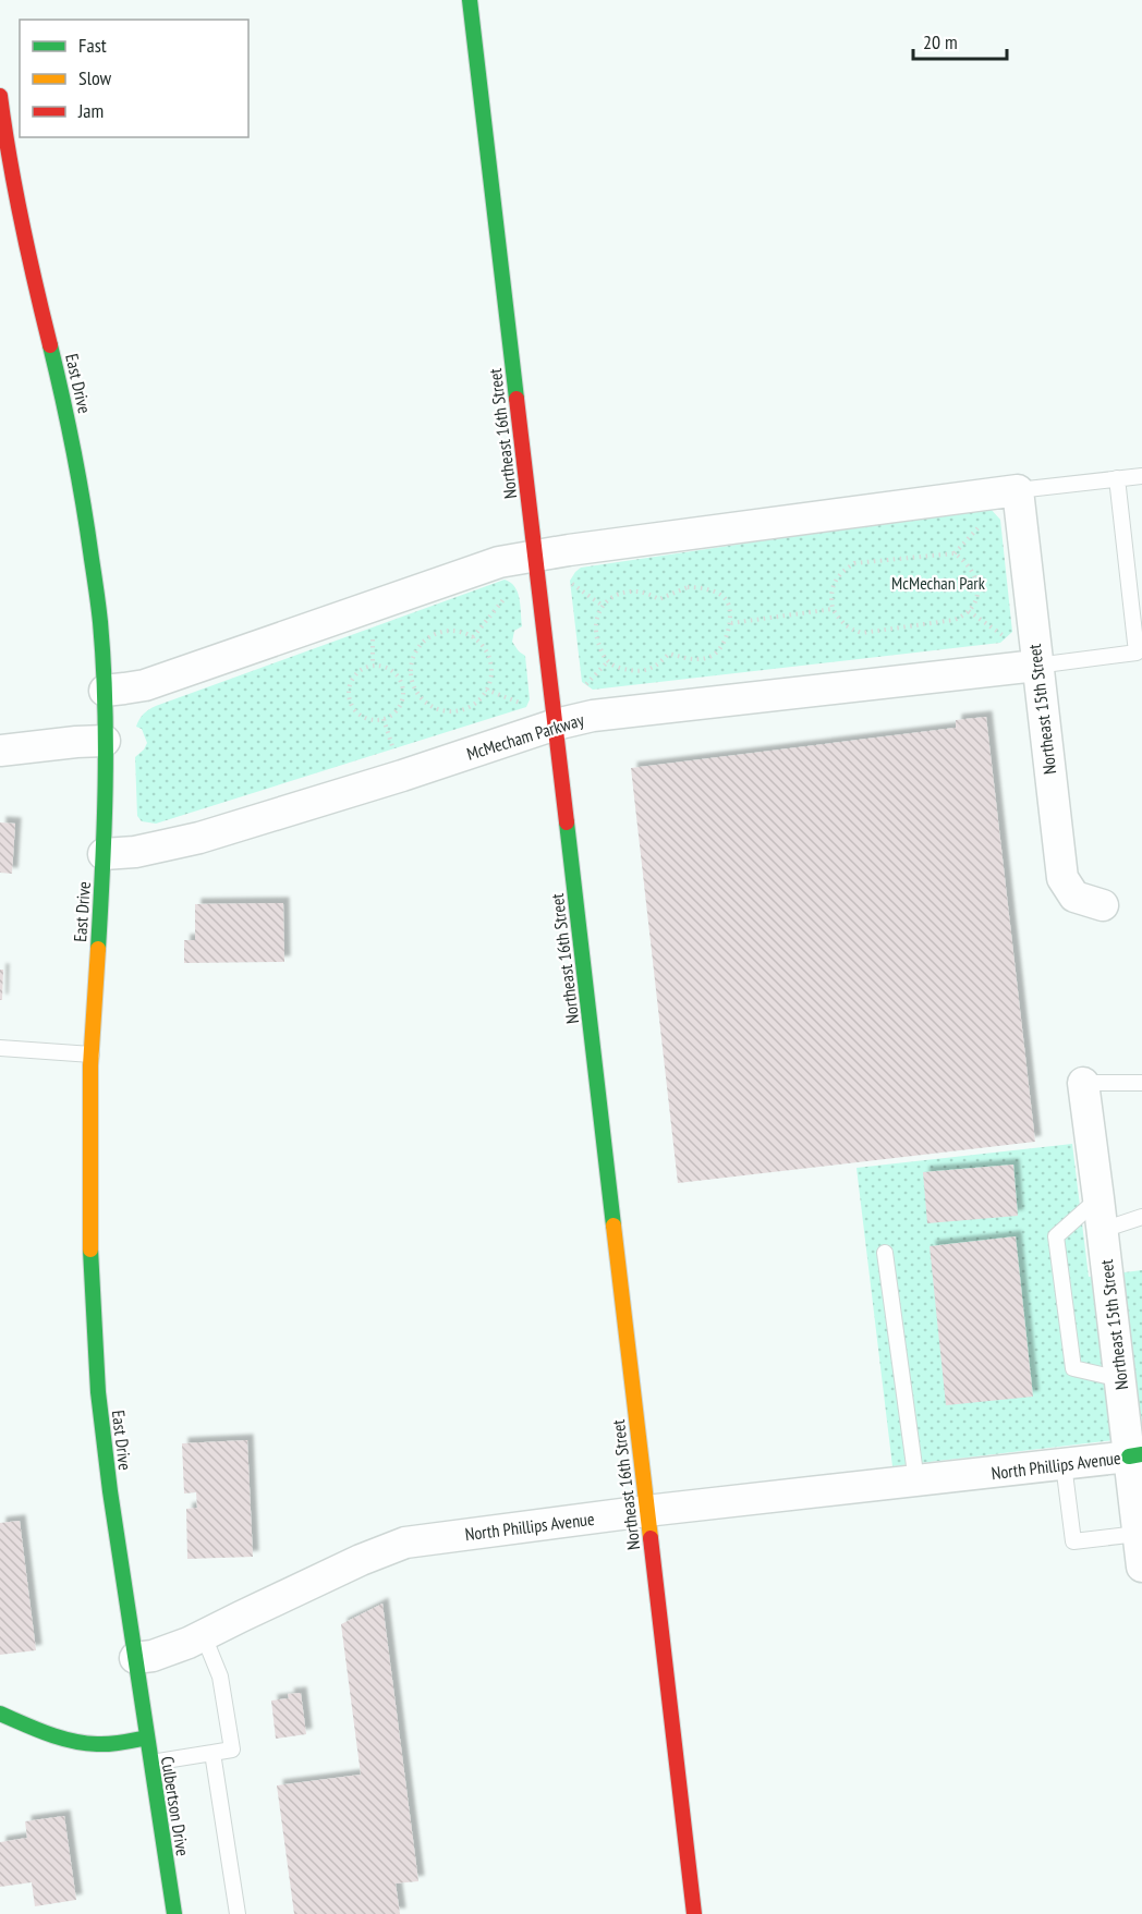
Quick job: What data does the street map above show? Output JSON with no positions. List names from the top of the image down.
{
  "streets": {
    "street": [
      "East Drive",
      "Northeast 16th Street",
      "Northeast 15th Street",
      "McMecham Parkway",
      "North Phillips Avenue",
      "Culbertson Drive"
    ]
  },
  "crossings": [
    ["East Drive", "McMecham Parkway"],
    ["East Drive", "North Phillips Avenue"],
    ["East Drive", "Culbertson Drive"],
    ["Northeast 16th Street", "McMecham Parkway"],
    ["Northeast 16th Street", "North Phillips Avenue"],
    ["Northeast 15th Street", "McMecham Parkway"],
    ["Northeast 15th Street", "North Phillips Avenue"]
  ],
  "parks": ["McMechan Park"],
  "legend": ["Fast", "Slow", "Jam"],
  "scale_bar": "20 m"
}
